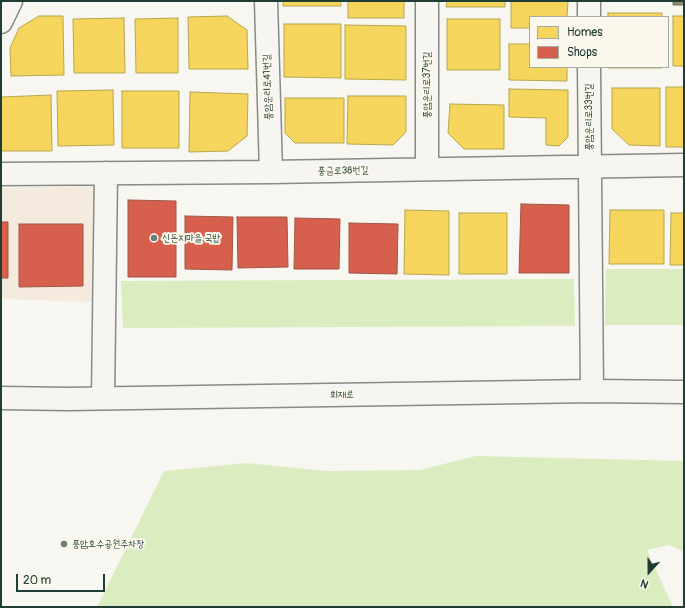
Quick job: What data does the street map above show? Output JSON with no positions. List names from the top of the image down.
{
  "streets": {
    "street": [
      "풍암운리로37번길",
      "풍암운리로41번길",
      "풍암운리로33번길",
      "풍금로38번길",
      "회재로"
    ]
  },
  "crossings": [
    ["풍암운리로37번길", "풍금로38번길"],
    ["풍암운리로41번길", "풍금로38번길"],
    ["풍암운리로33번길", "풍금로38번길"],
    ["풍암운리로33번길", "회재로"]
  ],
  "places": ["신돈지마을 국밥", "풍암호수공원주차장"],
  "legend": ["Homes", "Shops"],
  "scale_bar": "20 m",
  "north": "bottom"
}
